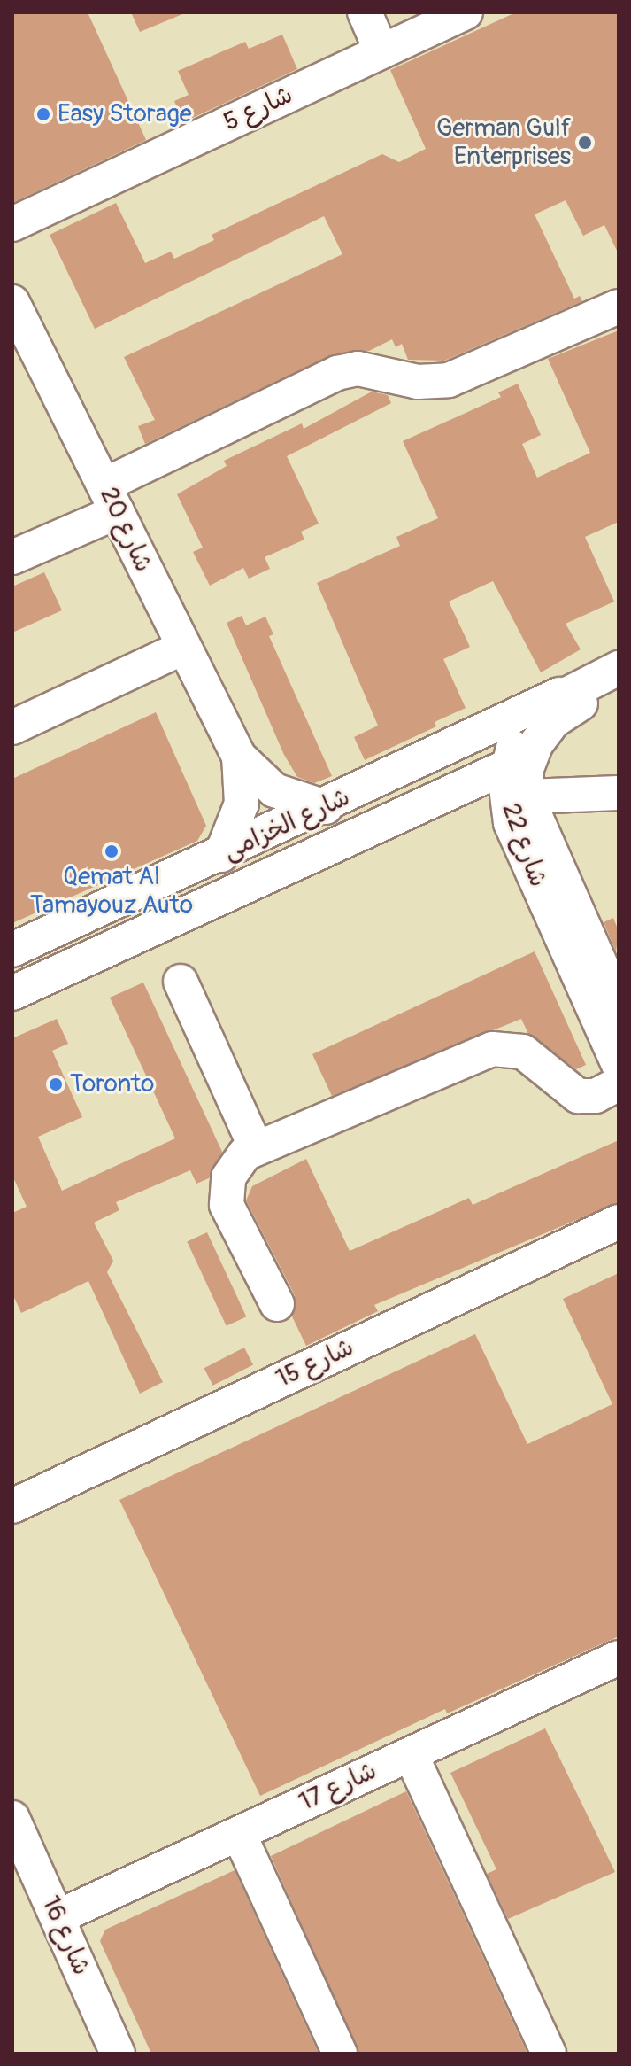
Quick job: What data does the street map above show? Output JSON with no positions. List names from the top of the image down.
{
  "streets": {
    "street": [
      "شارع 5",
      "شارع 20",
      "شارع الخزامى",
      "شارع 22",
      "شارع 15",
      "شارع 17",
      "شارع 16"
    ]
  },
  "crossings": [
    ["شارع 20", "شارع الخزامى"],
    ["شارع الخزامى", "شارع 22"],
    ["شارع 17", "شارع 16"]
  ],
  "places": [
    "Easy Storage",
    "German Gulf Enterprises",
    "Qemat Al Tamayouz Auto",
    "Toronto"
  ]
}
